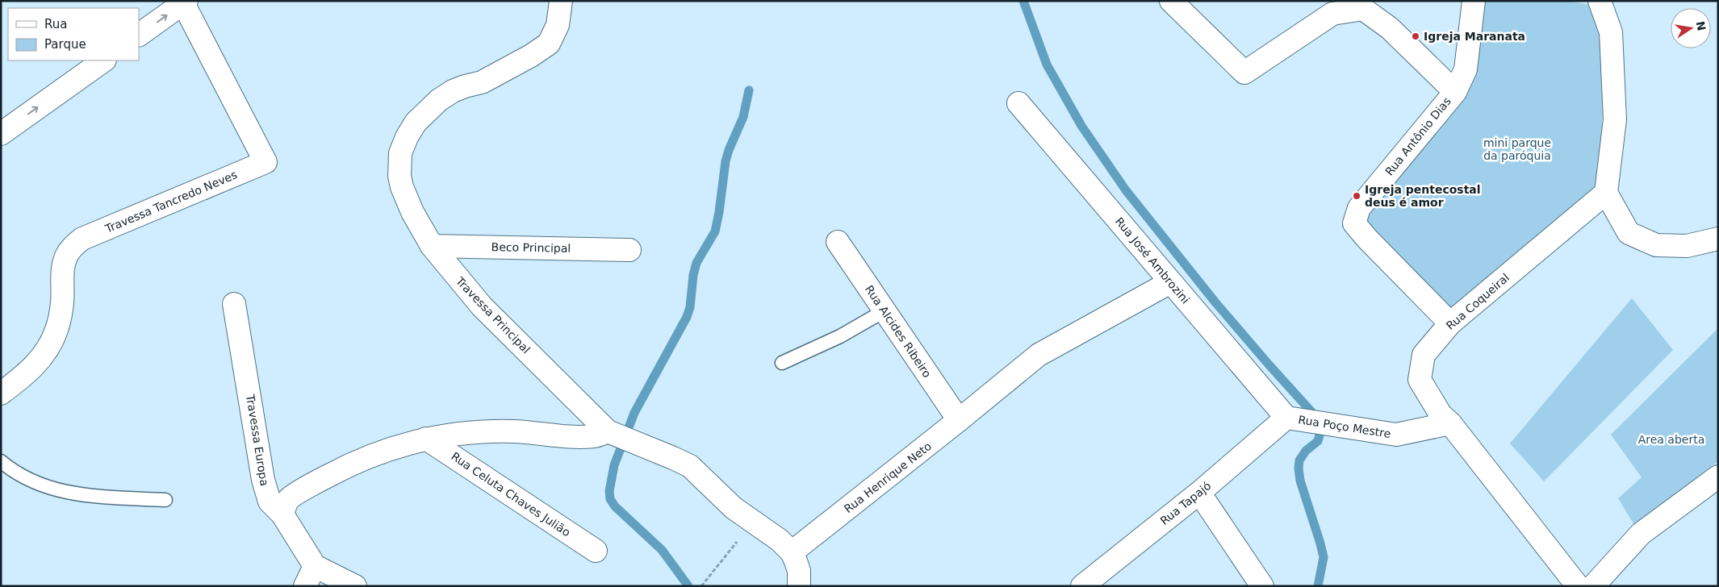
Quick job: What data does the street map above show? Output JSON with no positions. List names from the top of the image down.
{
  "streets": {
    "street": [
      "Rua Antônio Dias",
      "Travessa Tancredo Neves",
      "Beco Principal",
      "Rua José Ambrozini",
      "Rua Coqueiral",
      "Travessa Principal",
      "Rua Alcides Ribeiro",
      "Rua Poço Mestre",
      "Travessa Europa",
      "Rua Henrique Neto",
      "Rua Celuta Chaves Julião",
      "Rua Tapajó"
    ]
  },
  "crossings": [
    ["Rua Antônio Dias", "Rua Coqueiral"],
    ["Beco Principal", "Travessa Principal"],
    ["Rua José Ambrozini", "Rua Poço Mestre"],
    ["Rua José Ambrozini", "Rua Henrique Neto"],
    ["Rua José Ambrozini", "Rua Tapajó"],
    ["Rua Coqueiral", "Rua Poço Mestre"],
    ["Travessa Principal", "Rua Celuta Chaves Julião"],
    ["Rua Alcides Ribeiro", "Rua Henrique Neto"],
    ["Rua Poço Mestre", "Rua Tapajó"],
    ["Travessa Europa", "Rua Celuta Chaves Julião"]
  ],
  "parks": ["mini parque da paróquia", "Area aberta"],
  "places": ["Igreja Maranata", "Igreja pentecostal deus é amor"],
  "legend": ["Rua", "Parque"],
  "north": "right"
}
